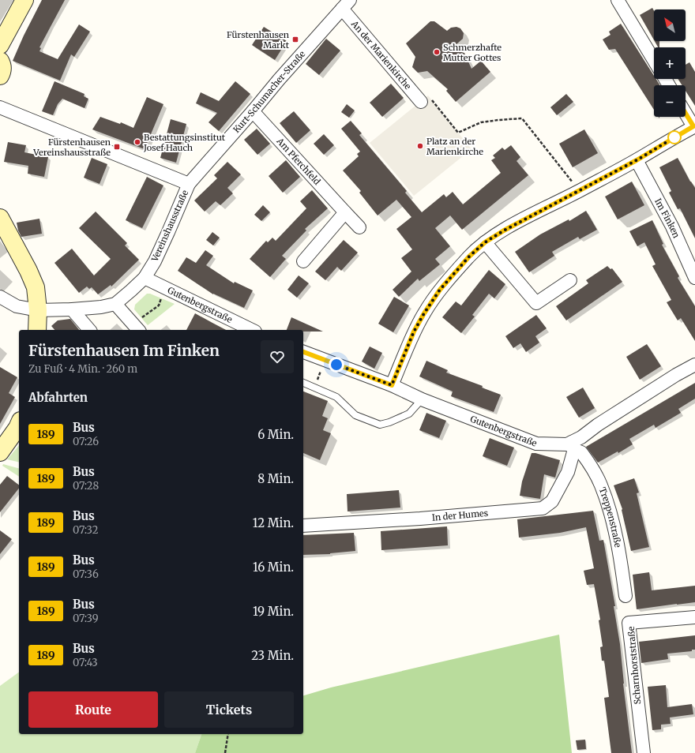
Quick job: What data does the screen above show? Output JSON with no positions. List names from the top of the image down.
{
  "streets": {
    "street": [
      "An der Marienkirche",
      "Kurt-Schumacher-Straße",
      "Am Pferchfeld",
      "Im Finken",
      "Vereinshausstraße",
      "Gutenbergstraße",
      "In der Humes",
      "Treppenstraße",
      "Scharnhorststraße"
    ]
  },
  "crossings": [
    ["An der Marienkirche", "Kurt-Schumacher-Straße"],
    ["Kurt-Schumacher-Straße", "Am Pferchfeld"],
    ["Kurt-Schumacher-Straße", "Vereinshausstraße"],
    ["Vereinshausstraße", "Gutenbergstraße"],
    ["Gutenbergstraße", "In der Humes"],
    ["Gutenbergstraße", "Treppenstraße"],
    ["In der Humes", "Treppenstraße"]
  ],
  "places": {
    "transit": ["Fürstenhausen Markt", "Fürstenhausen Vereinshausstraße"],
    "other": ["Schmerzhafte Mutter Gottes", "Bestattungsinstitut Josef Hauch", "Platz an der Marienkirche"]
  },
  "lines": ["bus line 189"],
  "north": "top left",
  "page": {
    "map_buttons": ["+", "−"],
    "heading": [
      ["Fürstenhausen Im Finken", "Zu Fuß · 4 Min. · 260 m"],
      "Abfahrten"
    ],
    "list": [
      {
        "mark": "189",
        "name": "Bus",
        "note": "07:26",
        "value": "6 Min."
      },
      {
        "mark": "189",
        "name": "Bus",
        "note": "07:28",
        "value": "8 Min."
      },
      {
        "mark": "189",
        "name": "Bus",
        "note": "07:32",
        "value": "12 Min."
      },
      {
        "mark": "189",
        "name": "Bus",
        "note": "07:36",
        "value": "16 Min."
      },
      {
        "mark": "189",
        "name": "Bus",
        "note": "07:39",
        "value": "19 Min."
      },
      {
        "mark": "189",
        "name": "Bus",
        "note": "07:43",
        "value": "23 Min."
      }
    ],
    "buttons": ["Route", "Tickets"]
  }
}
